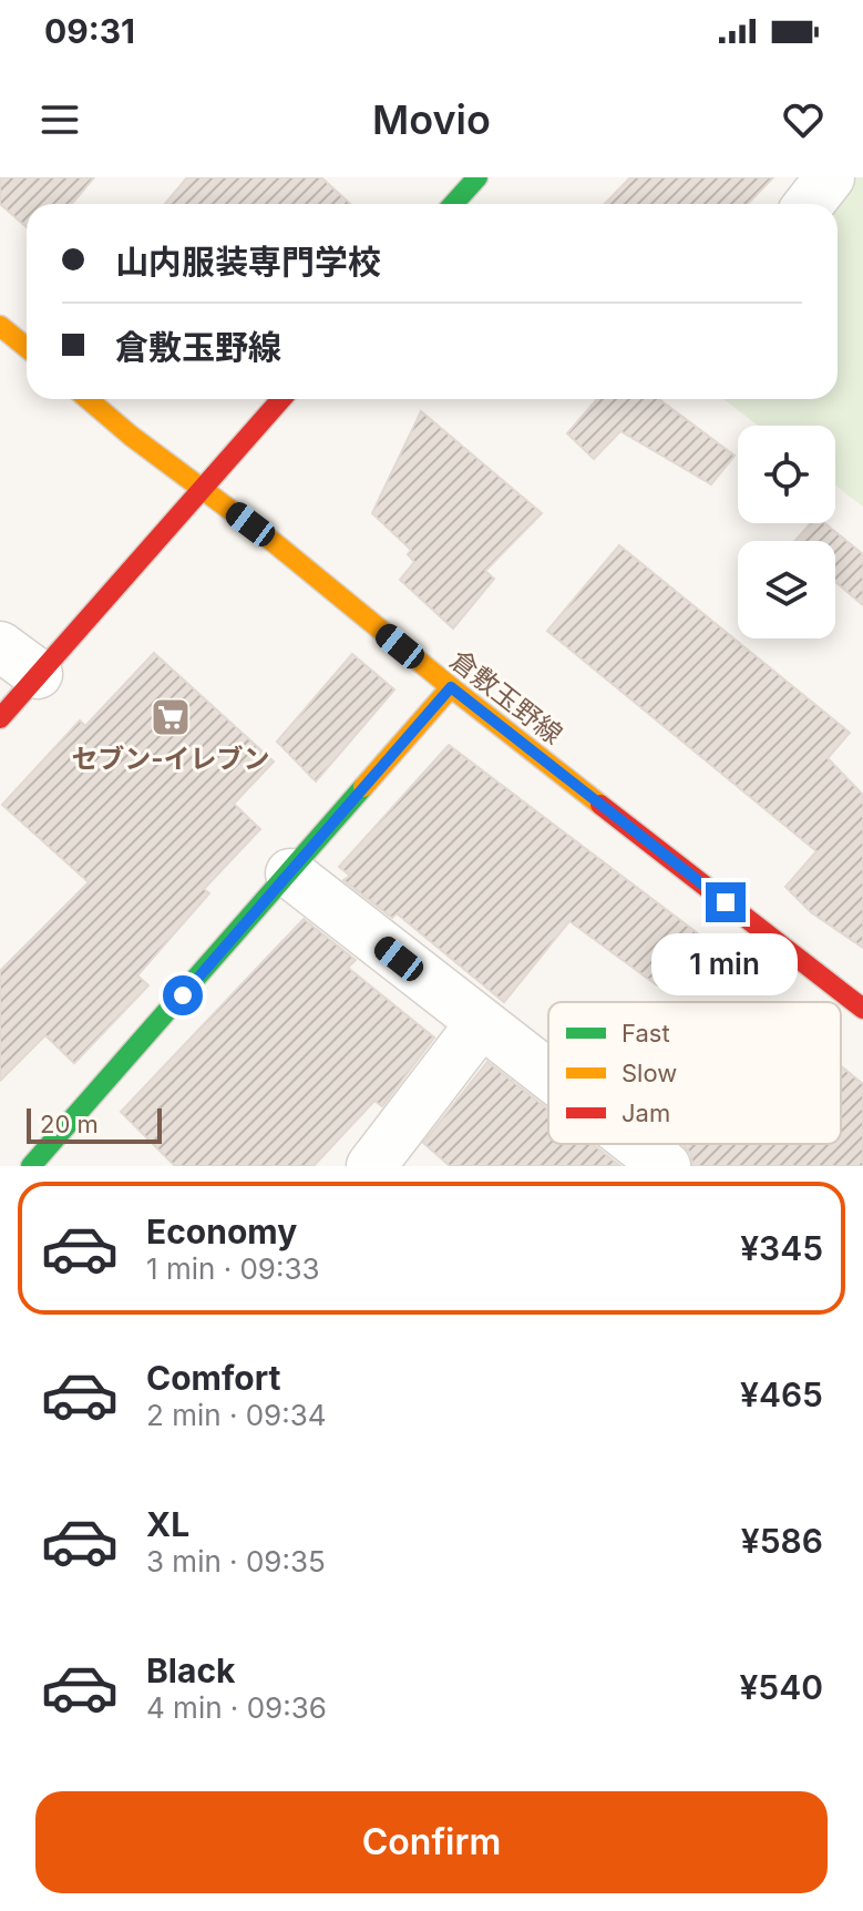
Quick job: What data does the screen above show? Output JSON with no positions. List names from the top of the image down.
{
  "streets": {
    "street": ["倉敷玉野線"]
  },
  "places": {
    "supermarket": ["セブン-イレブン"]
  },
  "legend": ["Fast", "Slow", "Jam"],
  "scale_bar": "20 m",
  "page": {
    "status": "09:31",
    "header": "Movio",
    "banner": ["山内服装専門学校", "倉敷玉野線"],
    "bubble": "1 min",
    "scale": "20 m",
    "list": [
      {
        "name": "Economy",
        "note": "1 min · 09:33",
        "value": "¥345"
      },
      {
        "name": "Comfort",
        "note": "2 min · 09:34",
        "value": "¥465"
      },
      {
        "name": "XL",
        "note": "3 min · 09:35",
        "value": "¥586"
      },
      {
        "name": "Black",
        "note": "4 min · 09:36",
        "value": "¥540"
      }
    ],
    "buttons": "Confirm"
  }
}
